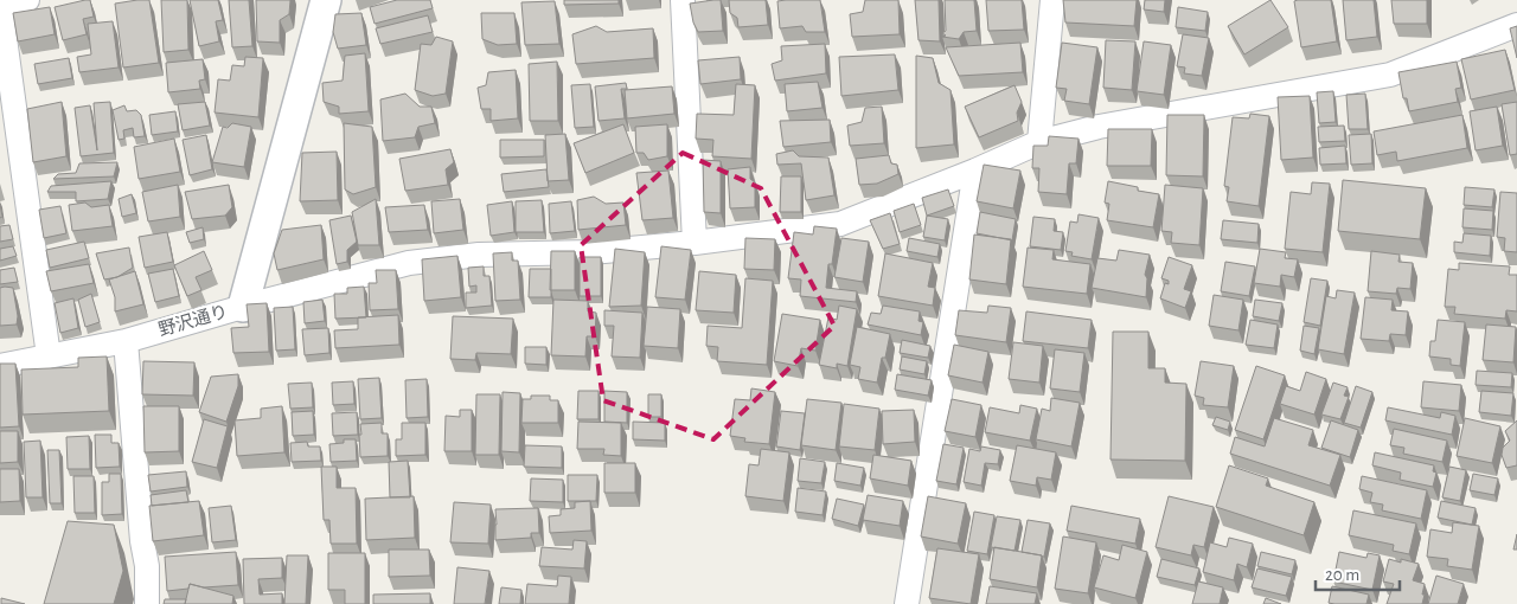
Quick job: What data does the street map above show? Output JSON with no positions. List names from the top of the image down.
{
  "streets": {
    "street": ["野沢通り"]
  },
  "scale_bar": "20 m"
}
